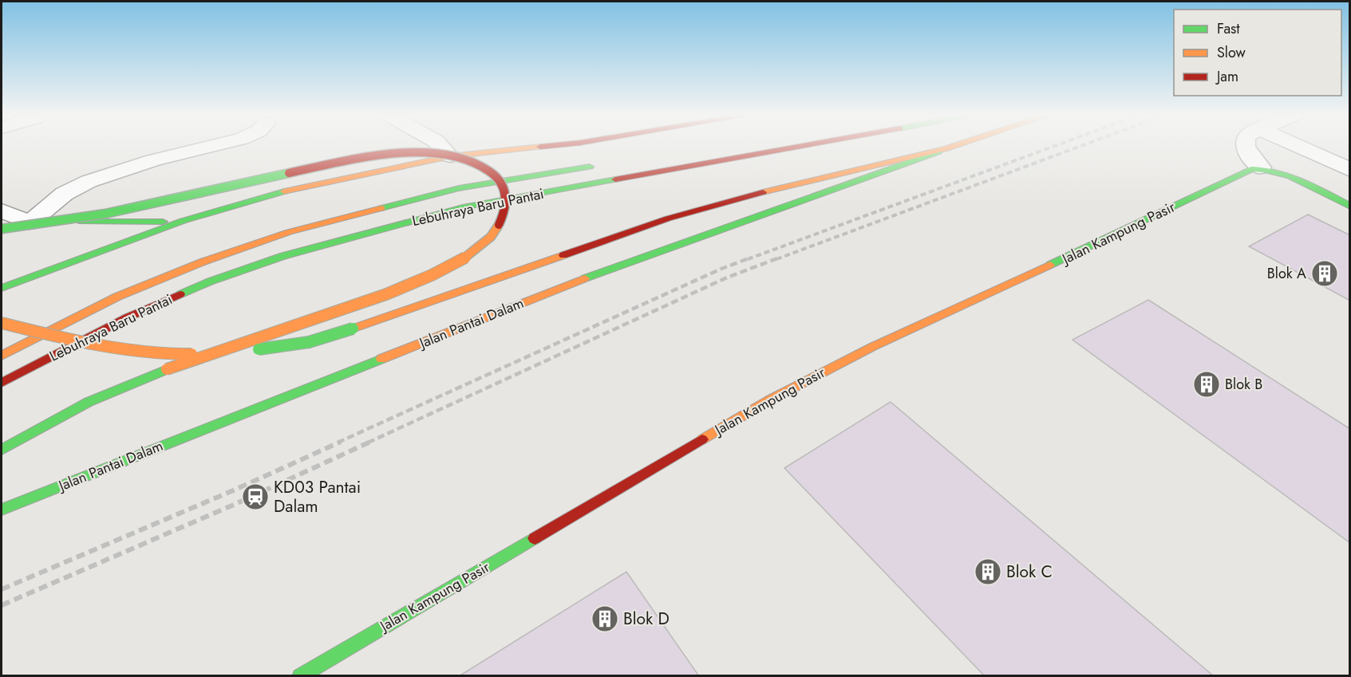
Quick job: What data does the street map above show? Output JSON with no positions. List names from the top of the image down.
{
  "streets": {
    "main road": ["Lebuhraya Baru Pantai", "Jalan Kampung Pasir", "Jalan Pantai Dalam"]
  },
  "places": {
    "building": [
      "Blok A",
      "Blok B",
      "Blok C",
      "Blok D"
    ],
    "station": ["KD03 Pantai Dalam"]
  },
  "legend": ["Fast", "Slow", "Jam"]
}
